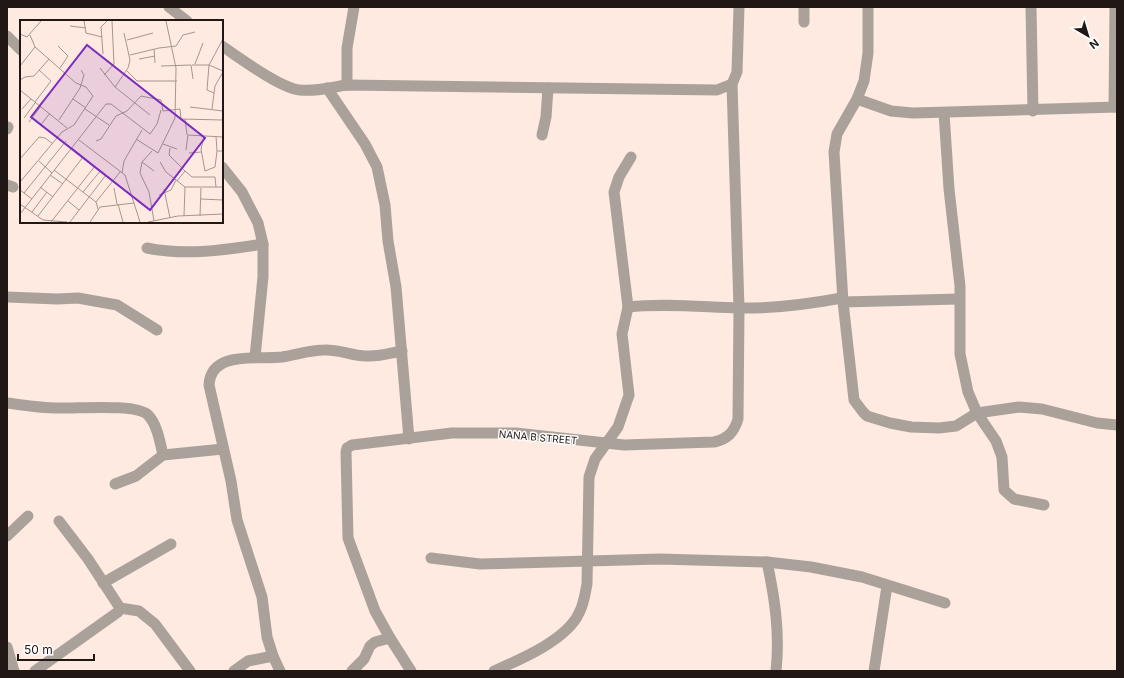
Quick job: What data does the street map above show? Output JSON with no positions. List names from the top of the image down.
{
  "streets": {
    "street": ["NANA B STREET"]
  },
  "scale_bar": "50 m",
  "north": "bottom right"
}
